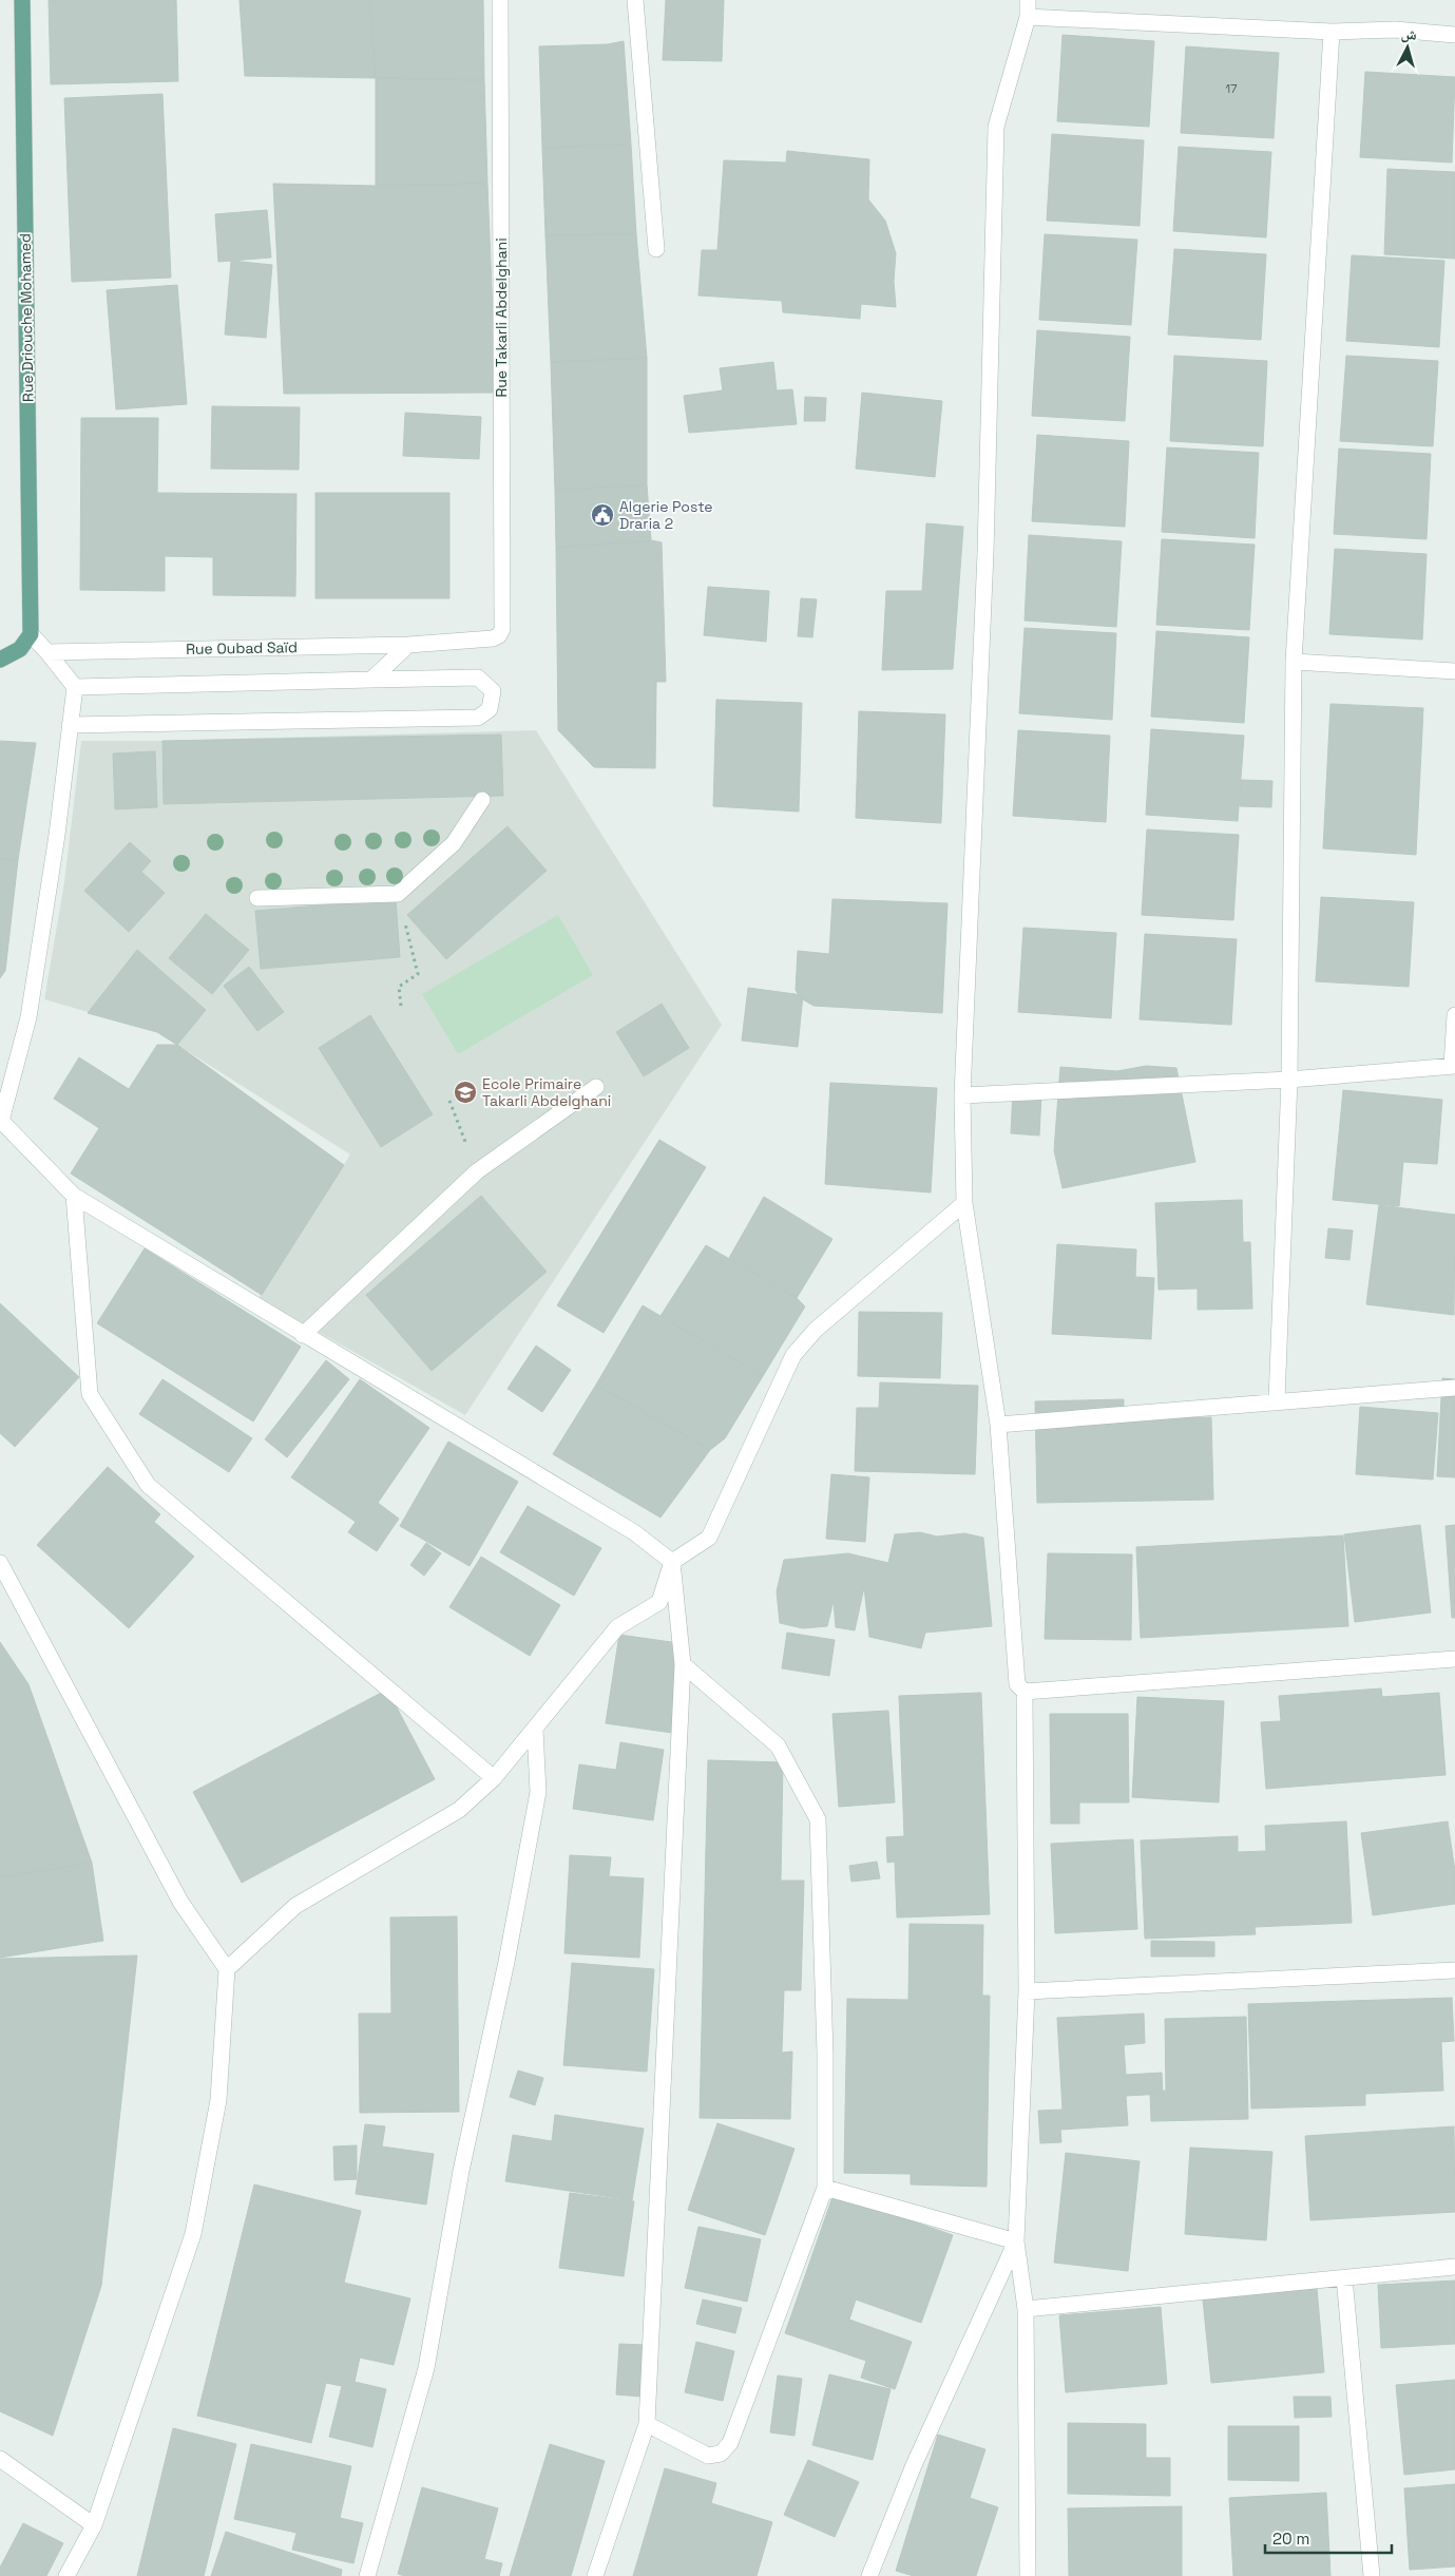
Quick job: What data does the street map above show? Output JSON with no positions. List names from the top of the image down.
{
  "streets": {
    "main road": ["Rue Driouche Mohamed"],
    "street": ["Rue Takarli Abdelghani", "Rue Oubad Saïd"]
  },
  "crossings": [
    ["Rue Takarli Abdelghani", "Rue Oubad Saïd"]
  ],
  "places": {
    "public building": ["Algerie Poste Draria 2"],
    "school or university": ["Ecole Primaire Takarli Abdelghani"]
  },
  "house_numbers": ["17"],
  "scale_bar": "20 m",
  "north": "top"
}
